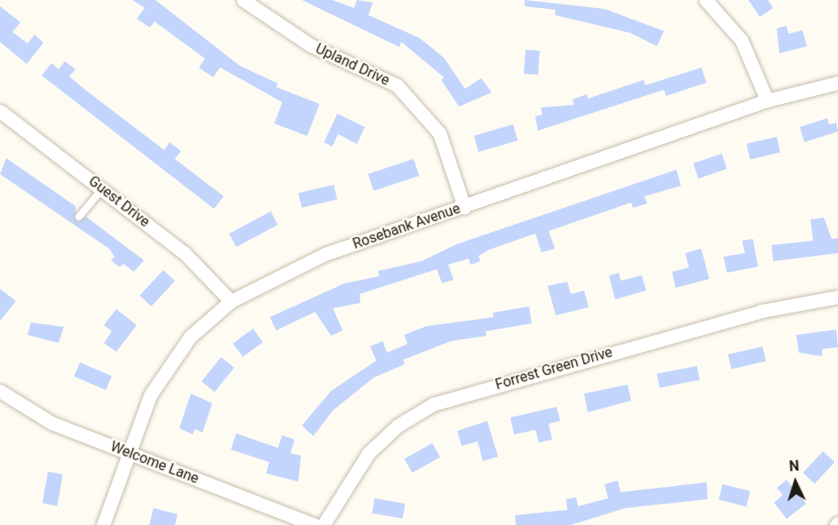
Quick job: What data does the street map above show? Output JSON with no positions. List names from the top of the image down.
{
  "streets": {
    "street": [
      "Upland Drive",
      "Guest Drive",
      "Rosebank Avenue",
      "Forrest Green Drive",
      "Welcome Lane"
    ]
  },
  "crossings": [
    ["Upland Drive", "Rosebank Avenue"],
    ["Guest Drive", "Rosebank Avenue"],
    ["Rosebank Avenue", "Welcome Lane"]
  ],
  "north": "top"
}
